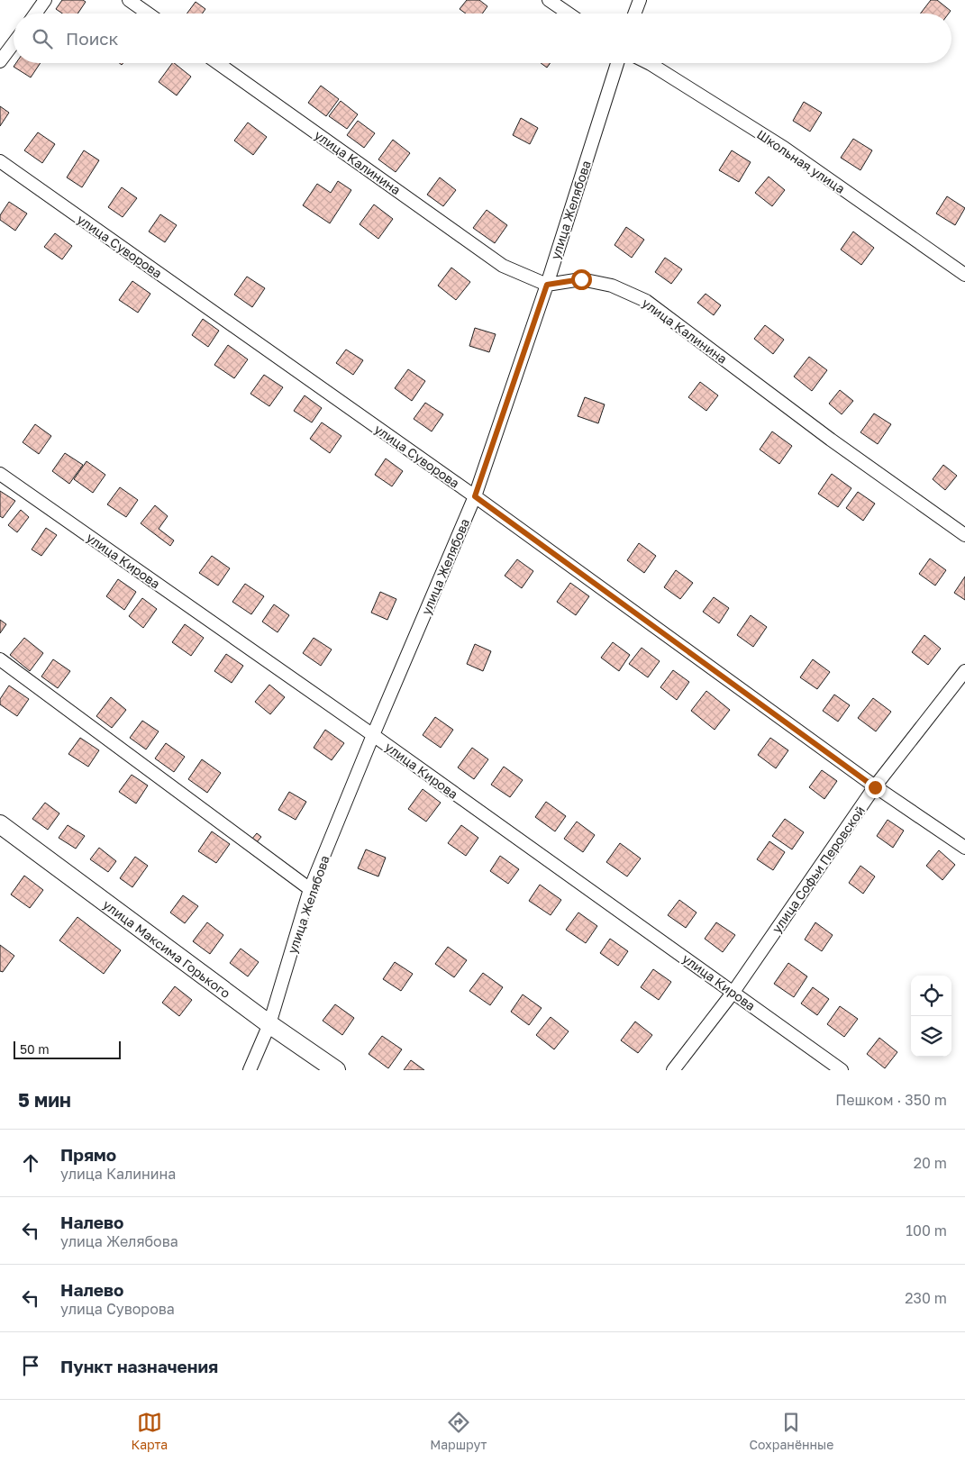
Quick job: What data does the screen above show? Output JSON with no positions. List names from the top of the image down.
{
  "streets": {
    "street": [
      "Школьная улица",
      "улица Калинина",
      "улица Желябова",
      "улица Суворова",
      "улица Кирова",
      "улица Софьи Перовской",
      "улица Максима Горького"
    ]
  },
  "crossings": [
    ["улица Калинина", "улица Желябова"],
    ["улица Желябова", "улица Суворова"],
    ["улица Желябова", "улица Кирова"],
    ["улица Желябова", "улица Максима Горького"],
    ["улица Суворова", "улица Софьи Перовской"],
    ["улица Кирова", "улица Софьи Перовской"]
  ],
  "scale_bar": "50 m",
  "page": {
    "search": "Поиск",
    "scale": "50 m",
    "heading": ["5 мин", "Пешком · 350 m"],
    "list": [
      ["Прямо", "улица Калинина", "20 m"],
      ["Налево", "улица Желябова", "100 m"],
      ["Налево", "улица Суворова", "230 m"],
      "Пункт назначения"
    ],
    "nav": ["Карта", "Маршрут", "Сохранённые"]
  }
}
